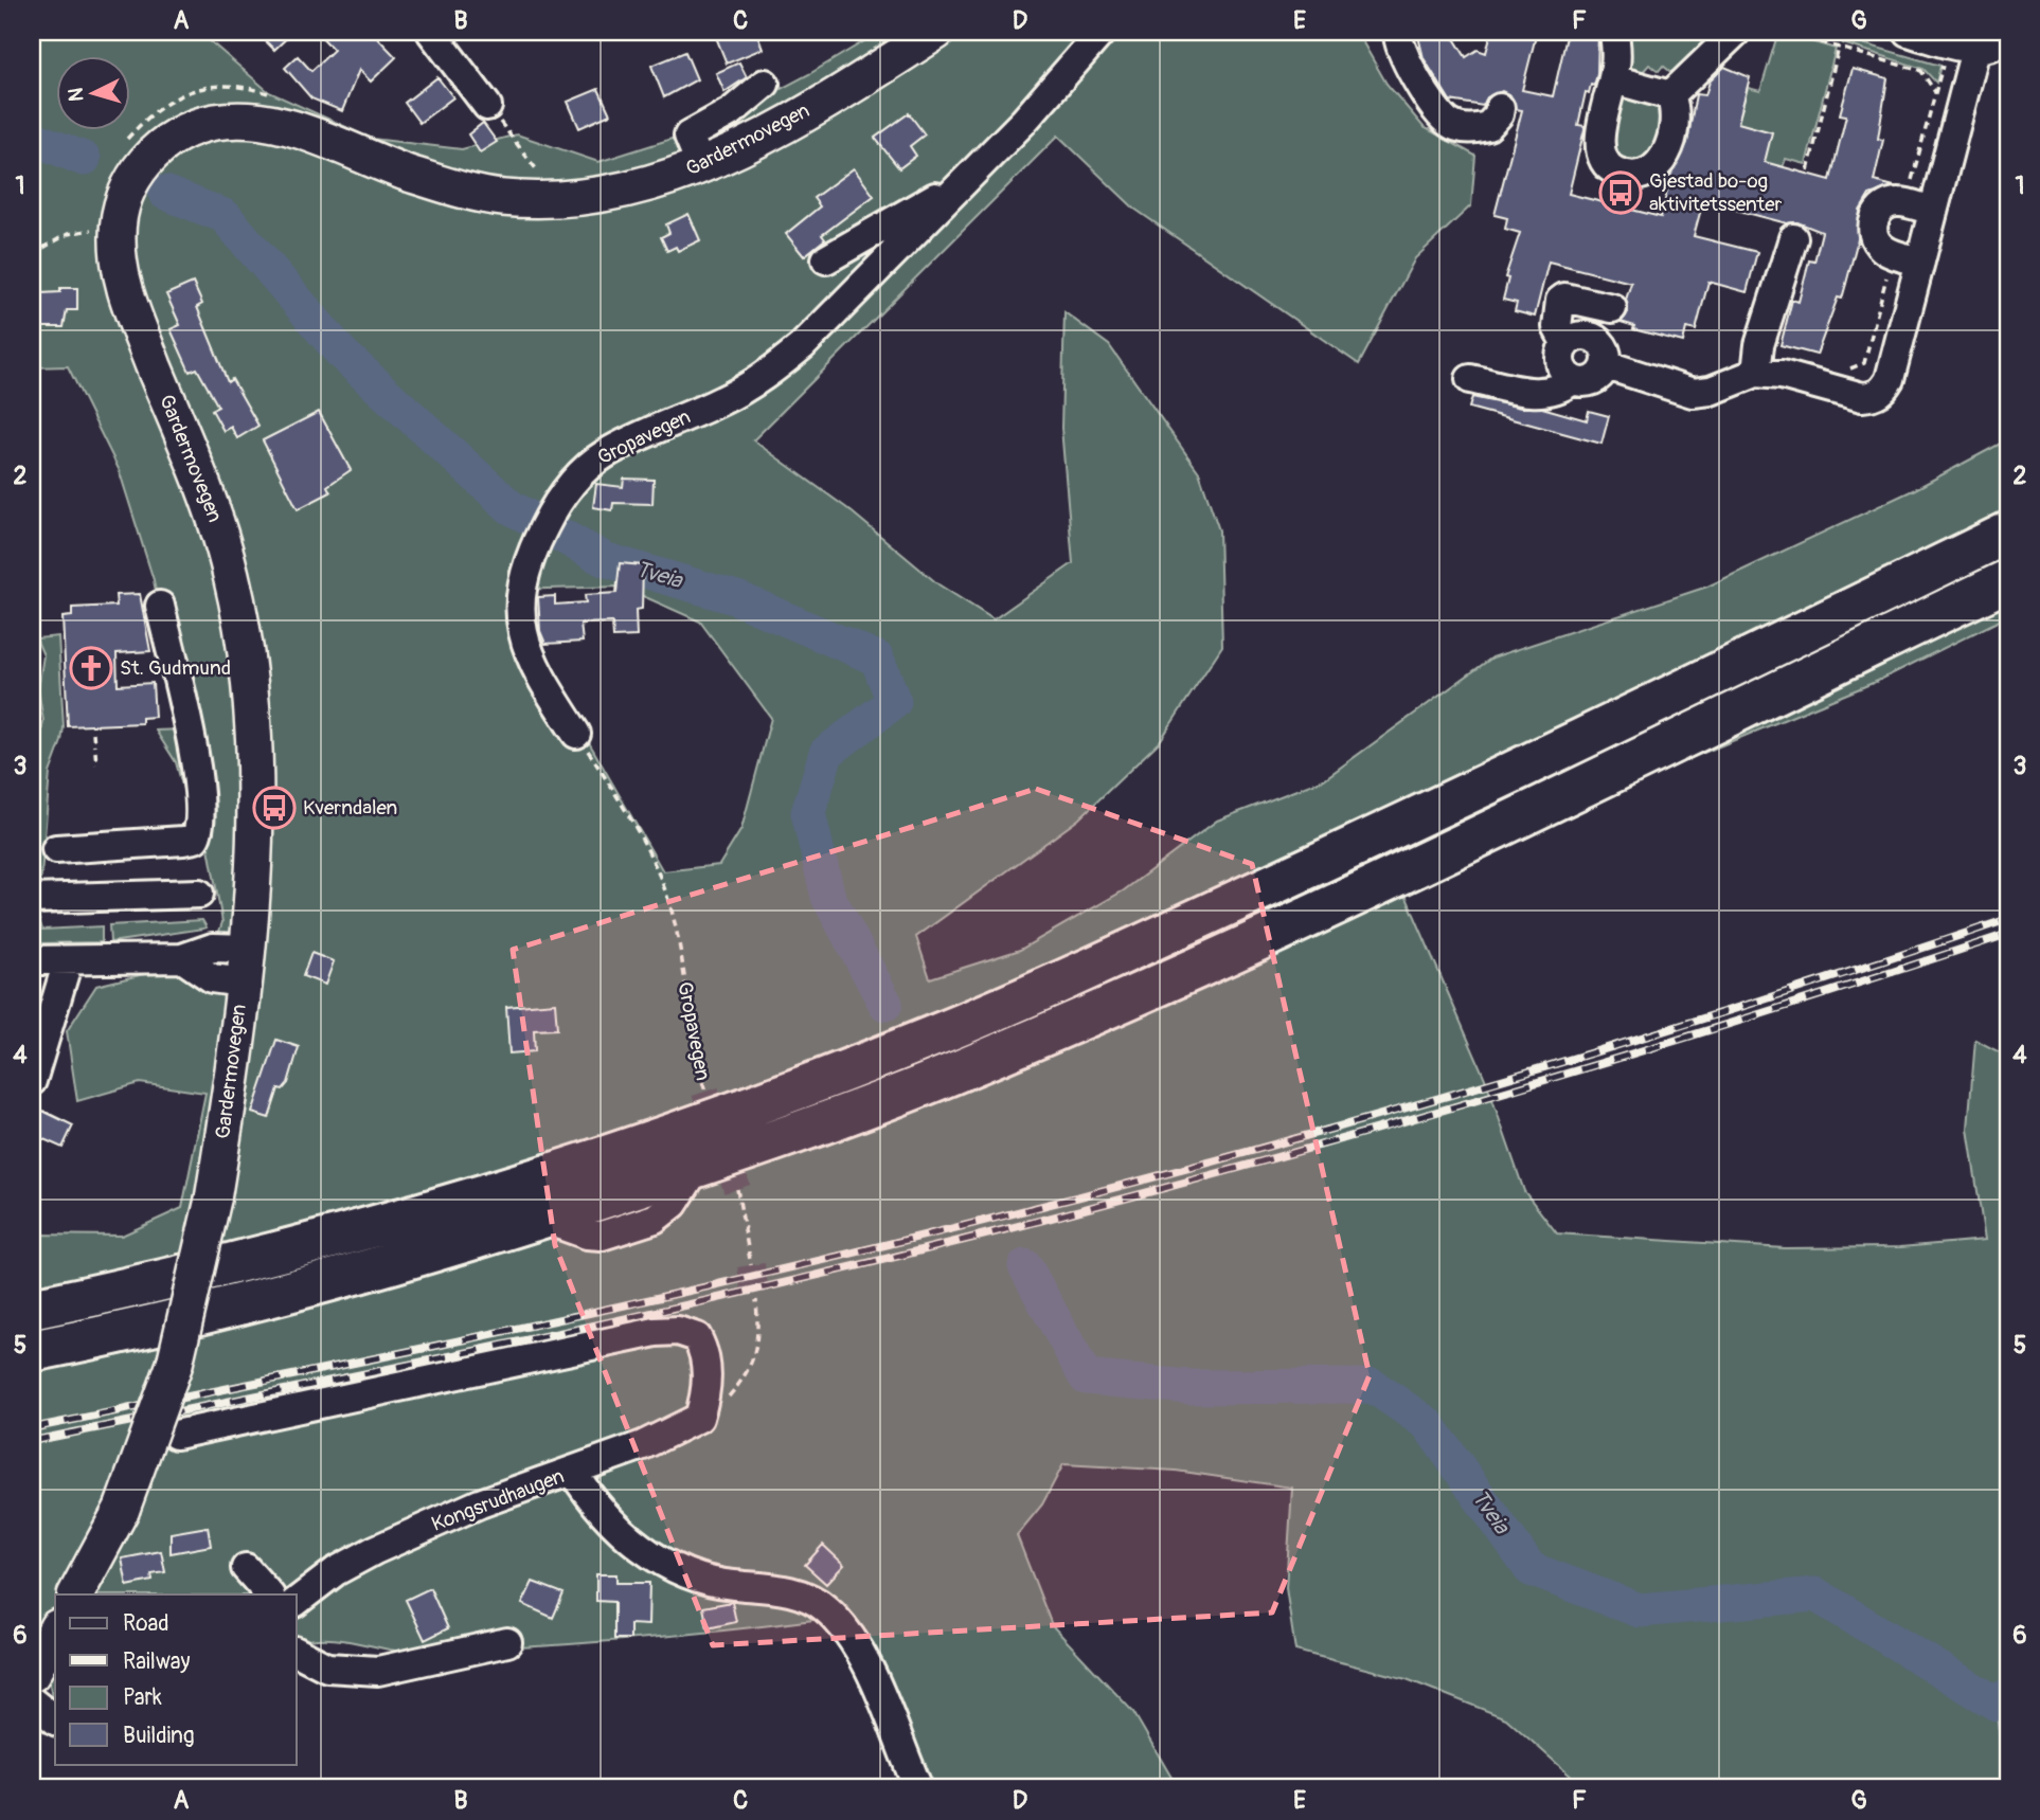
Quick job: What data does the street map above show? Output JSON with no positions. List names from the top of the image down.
{
  "streets": {
    "main road": ["Gardermovegen"],
    "street": ["Gropavegen", "Kongsrudhaugen"]
  },
  "water": ["Tveia"],
  "places": {
    "bus stop": ["Gjestad bo-og aktivitetssenter", "Kverndalen"],
    "church": ["St. Gudmund"]
  },
  "legend": [
    "Road",
    "Railway",
    "Park",
    "Building"
  ],
  "north": "left",
  "grid": {
    "columns": [
      "A",
      "B",
      "C",
      "D",
      "E",
      "F",
      "G"
    ],
    "rows": [
      "1",
      "2",
      "3",
      "4",
      "5",
      "6"
    ]
  }
}
